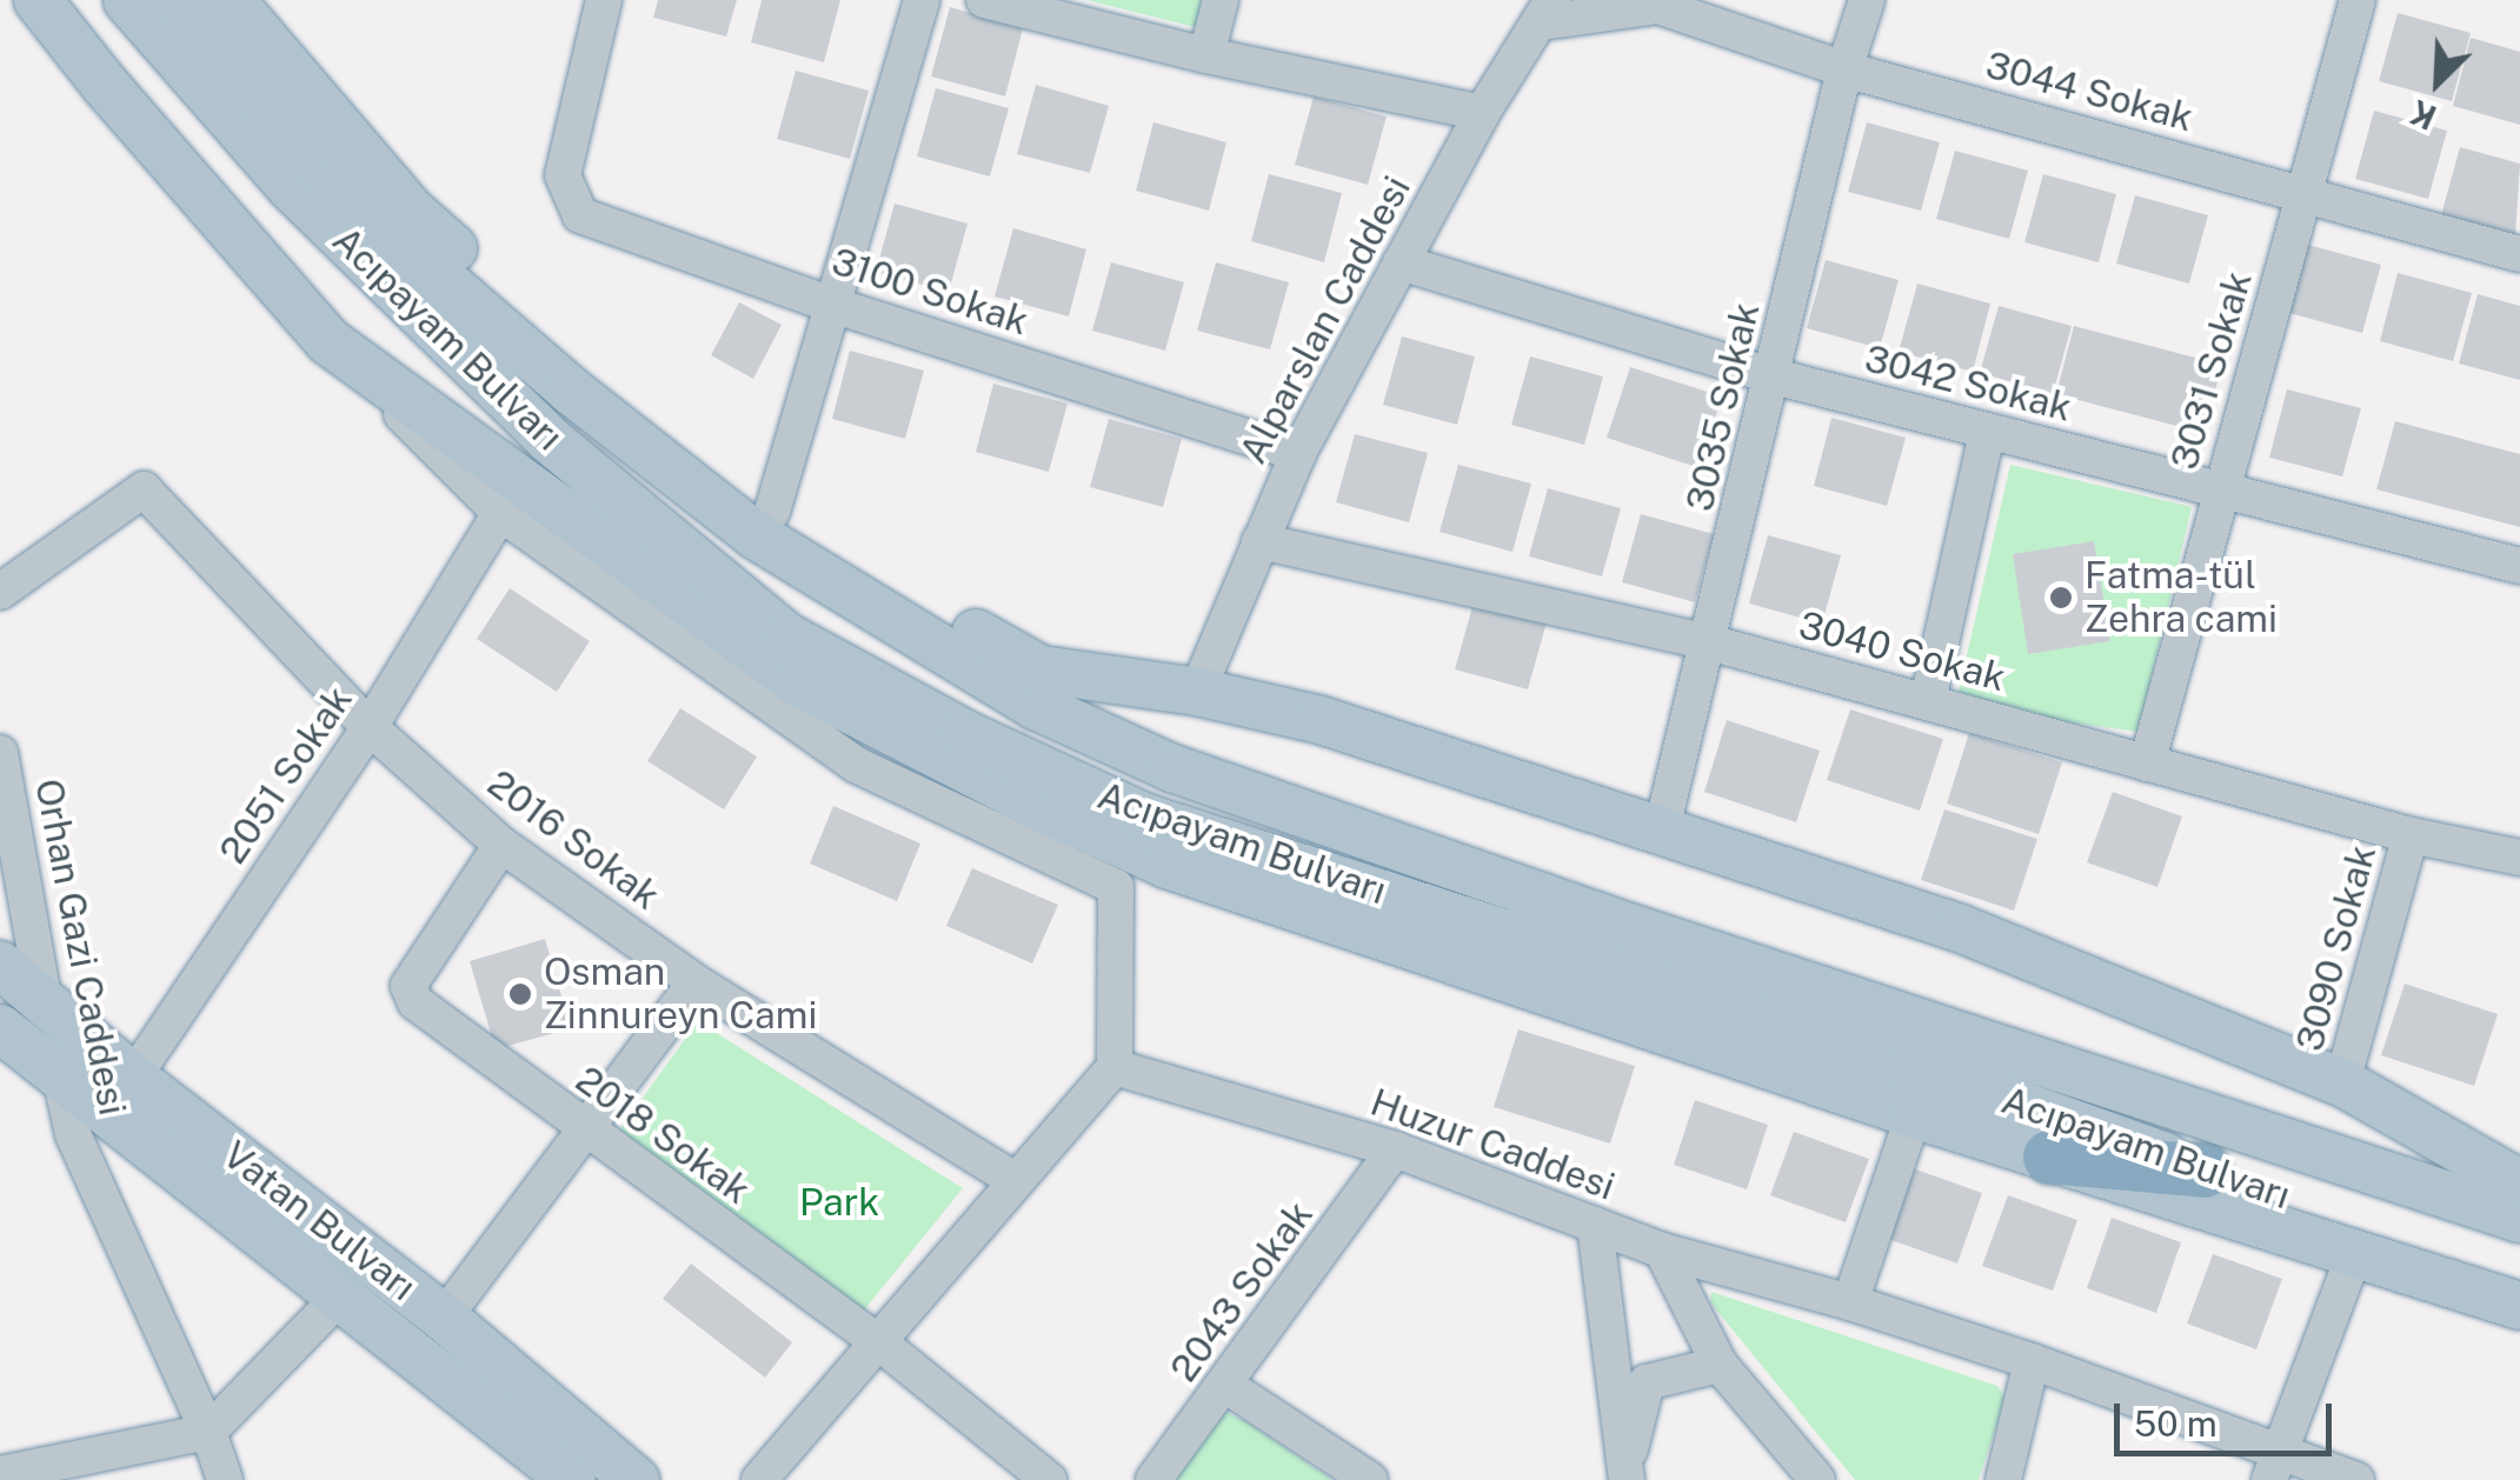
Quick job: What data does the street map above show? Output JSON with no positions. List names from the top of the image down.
{
  "streets": {
    "main road": ["Acıpayam Bulvarı", "Vatan Bulvarı"],
    "street": [
      "3044 Sokak",
      "3100 Sokak",
      "Alparslan Caddesi",
      "3031 Sokak",
      "3042 Sokak",
      "3035 Sokak",
      "3040 Sokak",
      "2051 Sokak",
      "2016 Sokak",
      "Orhan Gazi Caddesi",
      "3090 Sokak",
      "2018 Sokak",
      "Huzur Caddesi",
      "2043 Sokak"
    ]
  },
  "crossings": [
    ["3044 Sokak", "3031 Sokak"],
    ["3044 Sokak", "3035 Sokak"],
    ["3100 Sokak", "Alparslan Caddesi"],
    ["Alparslan Caddesi", "3042 Sokak"],
    ["Alparslan Caddesi", "3040 Sokak"],
    ["3031 Sokak", "3042 Sokak"],
    ["3031 Sokak", "3040 Sokak"],
    ["3042 Sokak", "3035 Sokak"],
    ["3035 Sokak", "3040 Sokak"],
    ["3040 Sokak", "3090 Sokak"],
    ["2051 Sokak", "2016 Sokak"],
    ["2051 Sokak", "Vatan Bulvarı"],
    ["2016 Sokak", "2018 Sokak"],
    ["Orhan Gazi Caddesi", "Vatan Bulvarı"],
    ["Huzur Caddesi", "2043 Sokak"]
  ],
  "parks": ["Park"],
  "places": ["Fatma-tül Zehra cami", "Osman Zinnureyn Cami"],
  "scale_bar": "50 m",
  "north": "bottom left"
}
